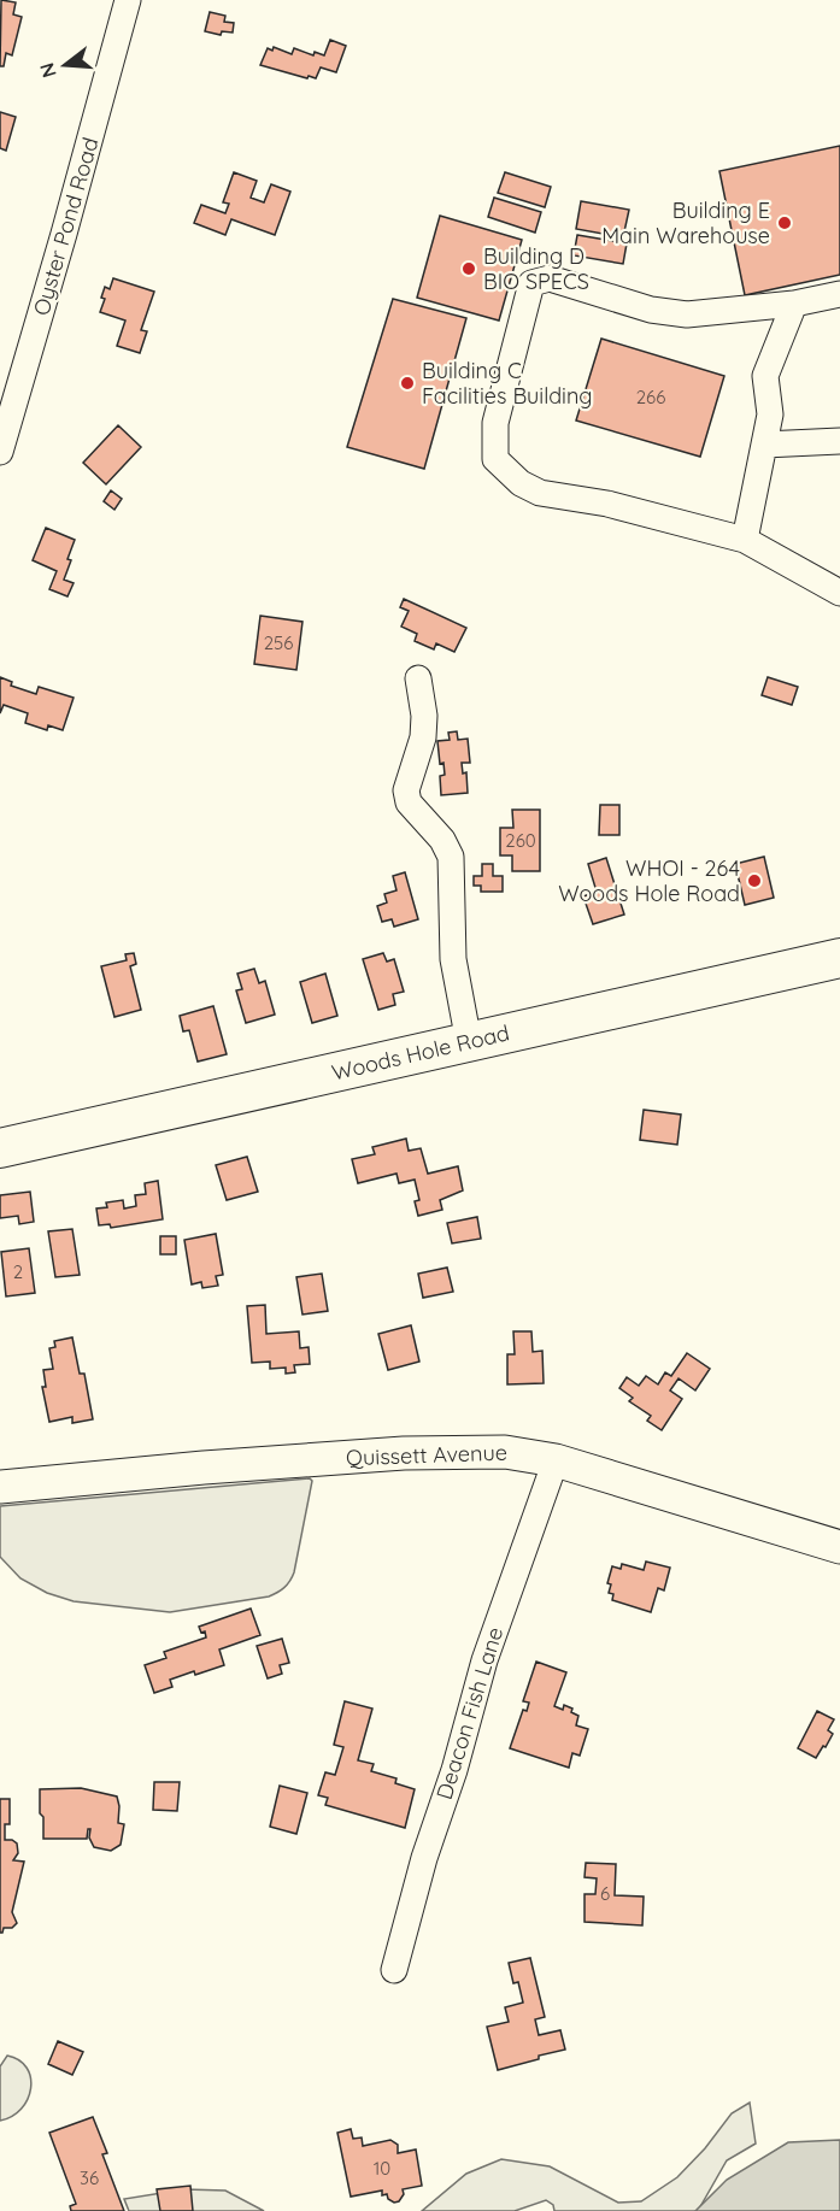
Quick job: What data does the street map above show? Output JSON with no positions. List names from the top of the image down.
{
  "streets": {
    "highway": ["Woods Hole Road"],
    "main road": ["Quissett Avenue"],
    "street": ["Oyster Pond Road", "Deacon Fish Lane"]
  },
  "crossings": [
    ["Quissett Avenue", "Deacon Fish Lane"]
  ],
  "places": [
    "Building E Main Warehouse",
    "Building D BIO SPECS",
    "Building C Facilities Building",
    "WHOI - 264 Woods Hole Road"
  ],
  "house_numbers": [
    "266",
    "256",
    "260",
    "2",
    "6",
    "10",
    "36"
  ],
  "north": "left"
}
